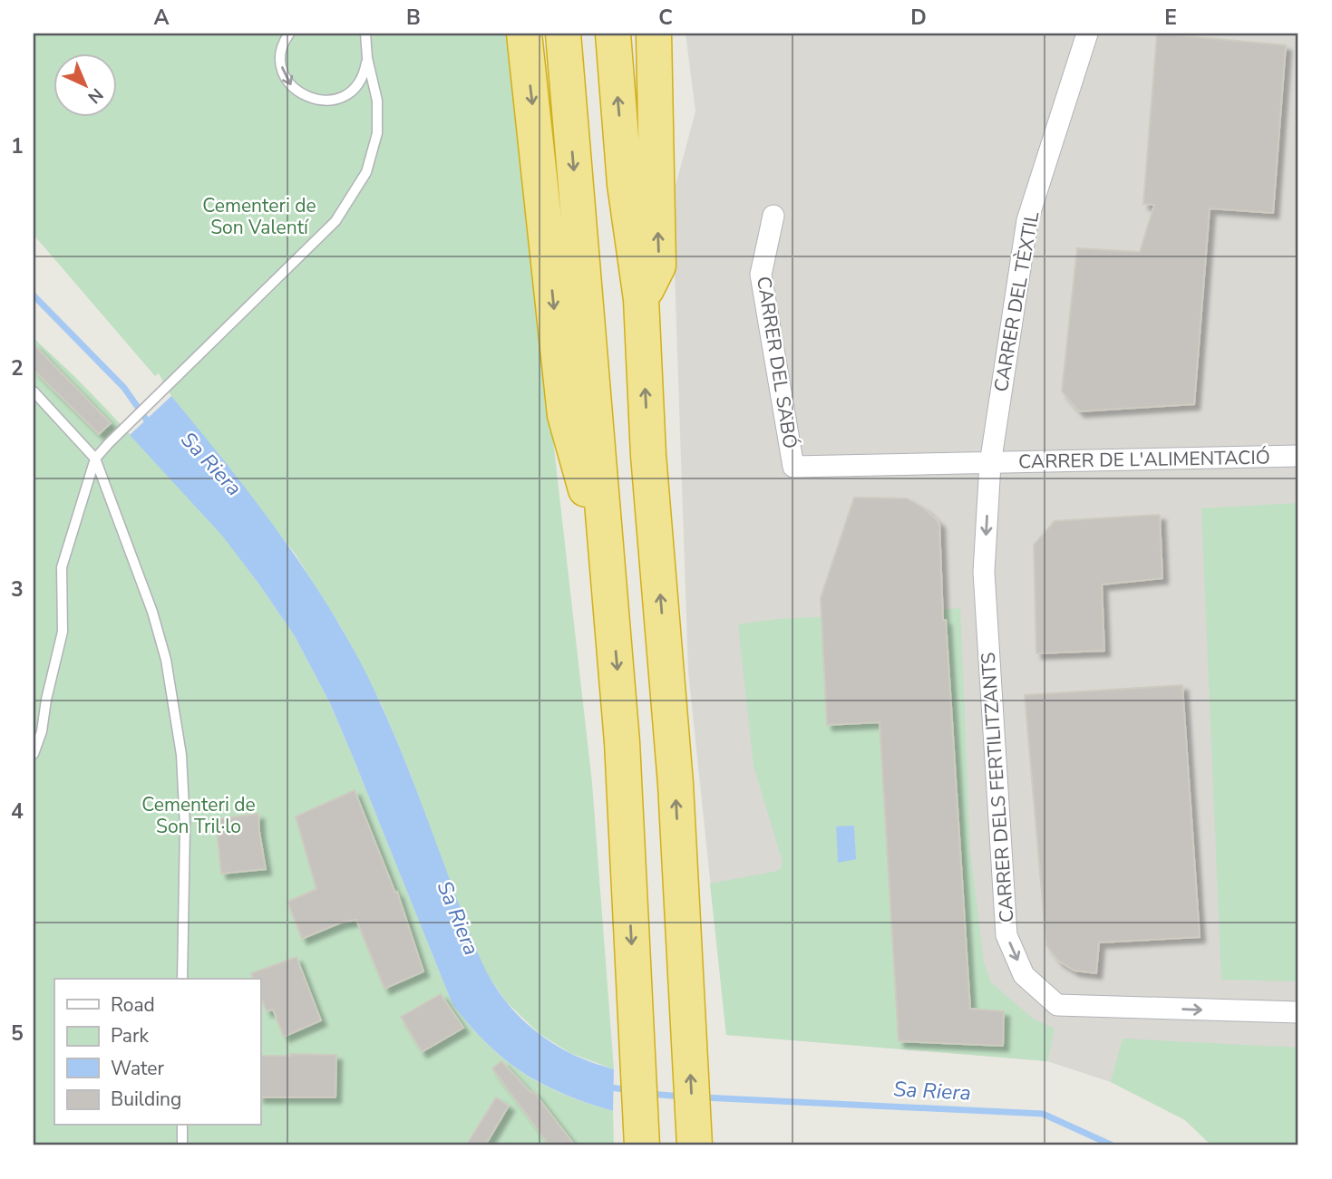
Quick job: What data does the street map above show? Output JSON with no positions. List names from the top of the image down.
{
  "streets": {
    "street": [
      "CARRER DEL TÈXTIL",
      "CARRER DEL SABÓ",
      "CARRER DE L'ALIMENTACIÓ",
      "CARRER DELS FERTILITZANTS"
    ]
  },
  "crossings": [
    ["CARRER DEL TÈXTIL", "CARRER DEL SABÓ"],
    ["CARRER DEL TÈXTIL", "CARRER DE L'ALIMENTACIÓ"],
    ["CARRER DEL TÈXTIL", "CARRER DELS FERTILITZANTS"],
    ["CARRER DEL SABÓ", "CARRER DE L'ALIMENTACIÓ"],
    ["CARRER DEL SABÓ", "CARRER DELS FERTILITZANTS"],
    ["CARRER DE L'ALIMENTACIÓ", "CARRER DELS FERTILITZANTS"]
  ],
  "water": ["Sa Riera"],
  "parks": ["Cementeri de Son Valentí", "Cementeri de Son Tril·lo"],
  "legend": [
    "Road",
    "Park",
    "Water",
    "Building"
  ],
  "north": "bottom right",
  "grid": {
    "columns": [
      "A",
      "B",
      "C",
      "D",
      "E"
    ],
    "rows": [
      "1",
      "2",
      "3",
      "4",
      "5"
    ]
  }
}
